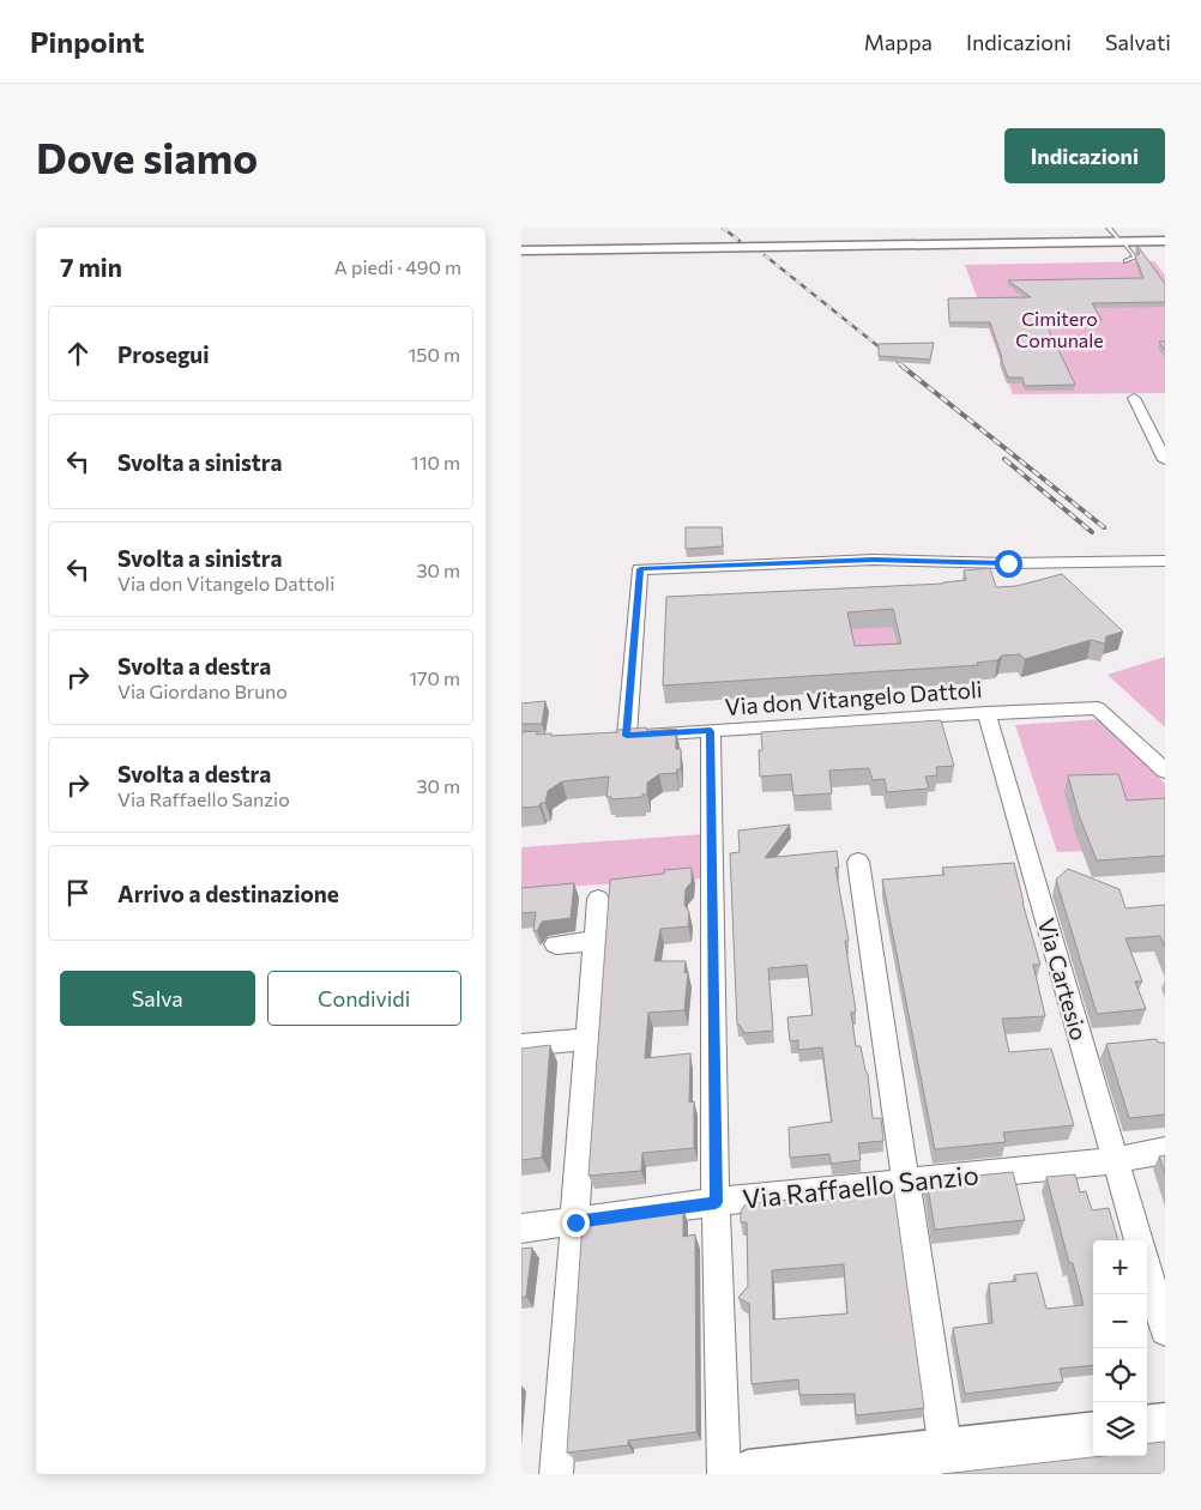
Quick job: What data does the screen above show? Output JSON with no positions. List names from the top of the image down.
{
  "streets": {
    "street": ["Via don Vitangelo Dattoli", "Via Cartesio", "Via Raffaello Sanzio"]
  },
  "crossings": [
    ["Via don Vitangelo Dattoli", "Via Cartesio"],
    ["Via Cartesio", "Via Raffaello Sanzio"]
  ],
  "parks": ["Cimitero Comunale"],
  "page": {
    "header": "Pinpoint",
    "nav": ["Mappa", "Indicazioni", "Salvati"],
    "buttons": [
      "Indicazioni",
      ["Salva", "Condividi"]
    ],
    "title": "Dove siamo",
    "heading": ["7 min", "A piedi · 490 m"],
    "list": [
      ["Prosegui", "150 m"],
      ["Svolta a sinistra", "110 m"],
      ["Svolta a sinistra", "Via don Vitangelo Dattoli", "30 m"],
      ["Svolta a destra", "Via Giordano Bruno", "170 m"],
      ["Svolta a destra", "Via Raffaello Sanzio", "30 m"],
      "Arrivo a destinazione"
    ],
    "map_buttons": ["+", "−"]
  }
}
